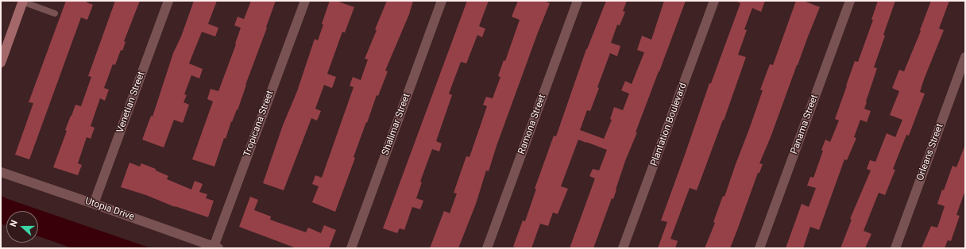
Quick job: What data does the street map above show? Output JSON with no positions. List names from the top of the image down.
{
  "streets": {
    "street": [
      "Venetian Street",
      "Tropicana Street",
      "Shalimar Street",
      "Ramona Street",
      "Plantation Boulevard",
      "Panama Street",
      "Orleans Street",
      "Utopia Drive"
    ]
  },
  "crossings": [
    ["Venetian Street", "Utopia Drive"],
    ["Tropicana Street", "Utopia Drive"]
  ],
  "north": "left"
}
